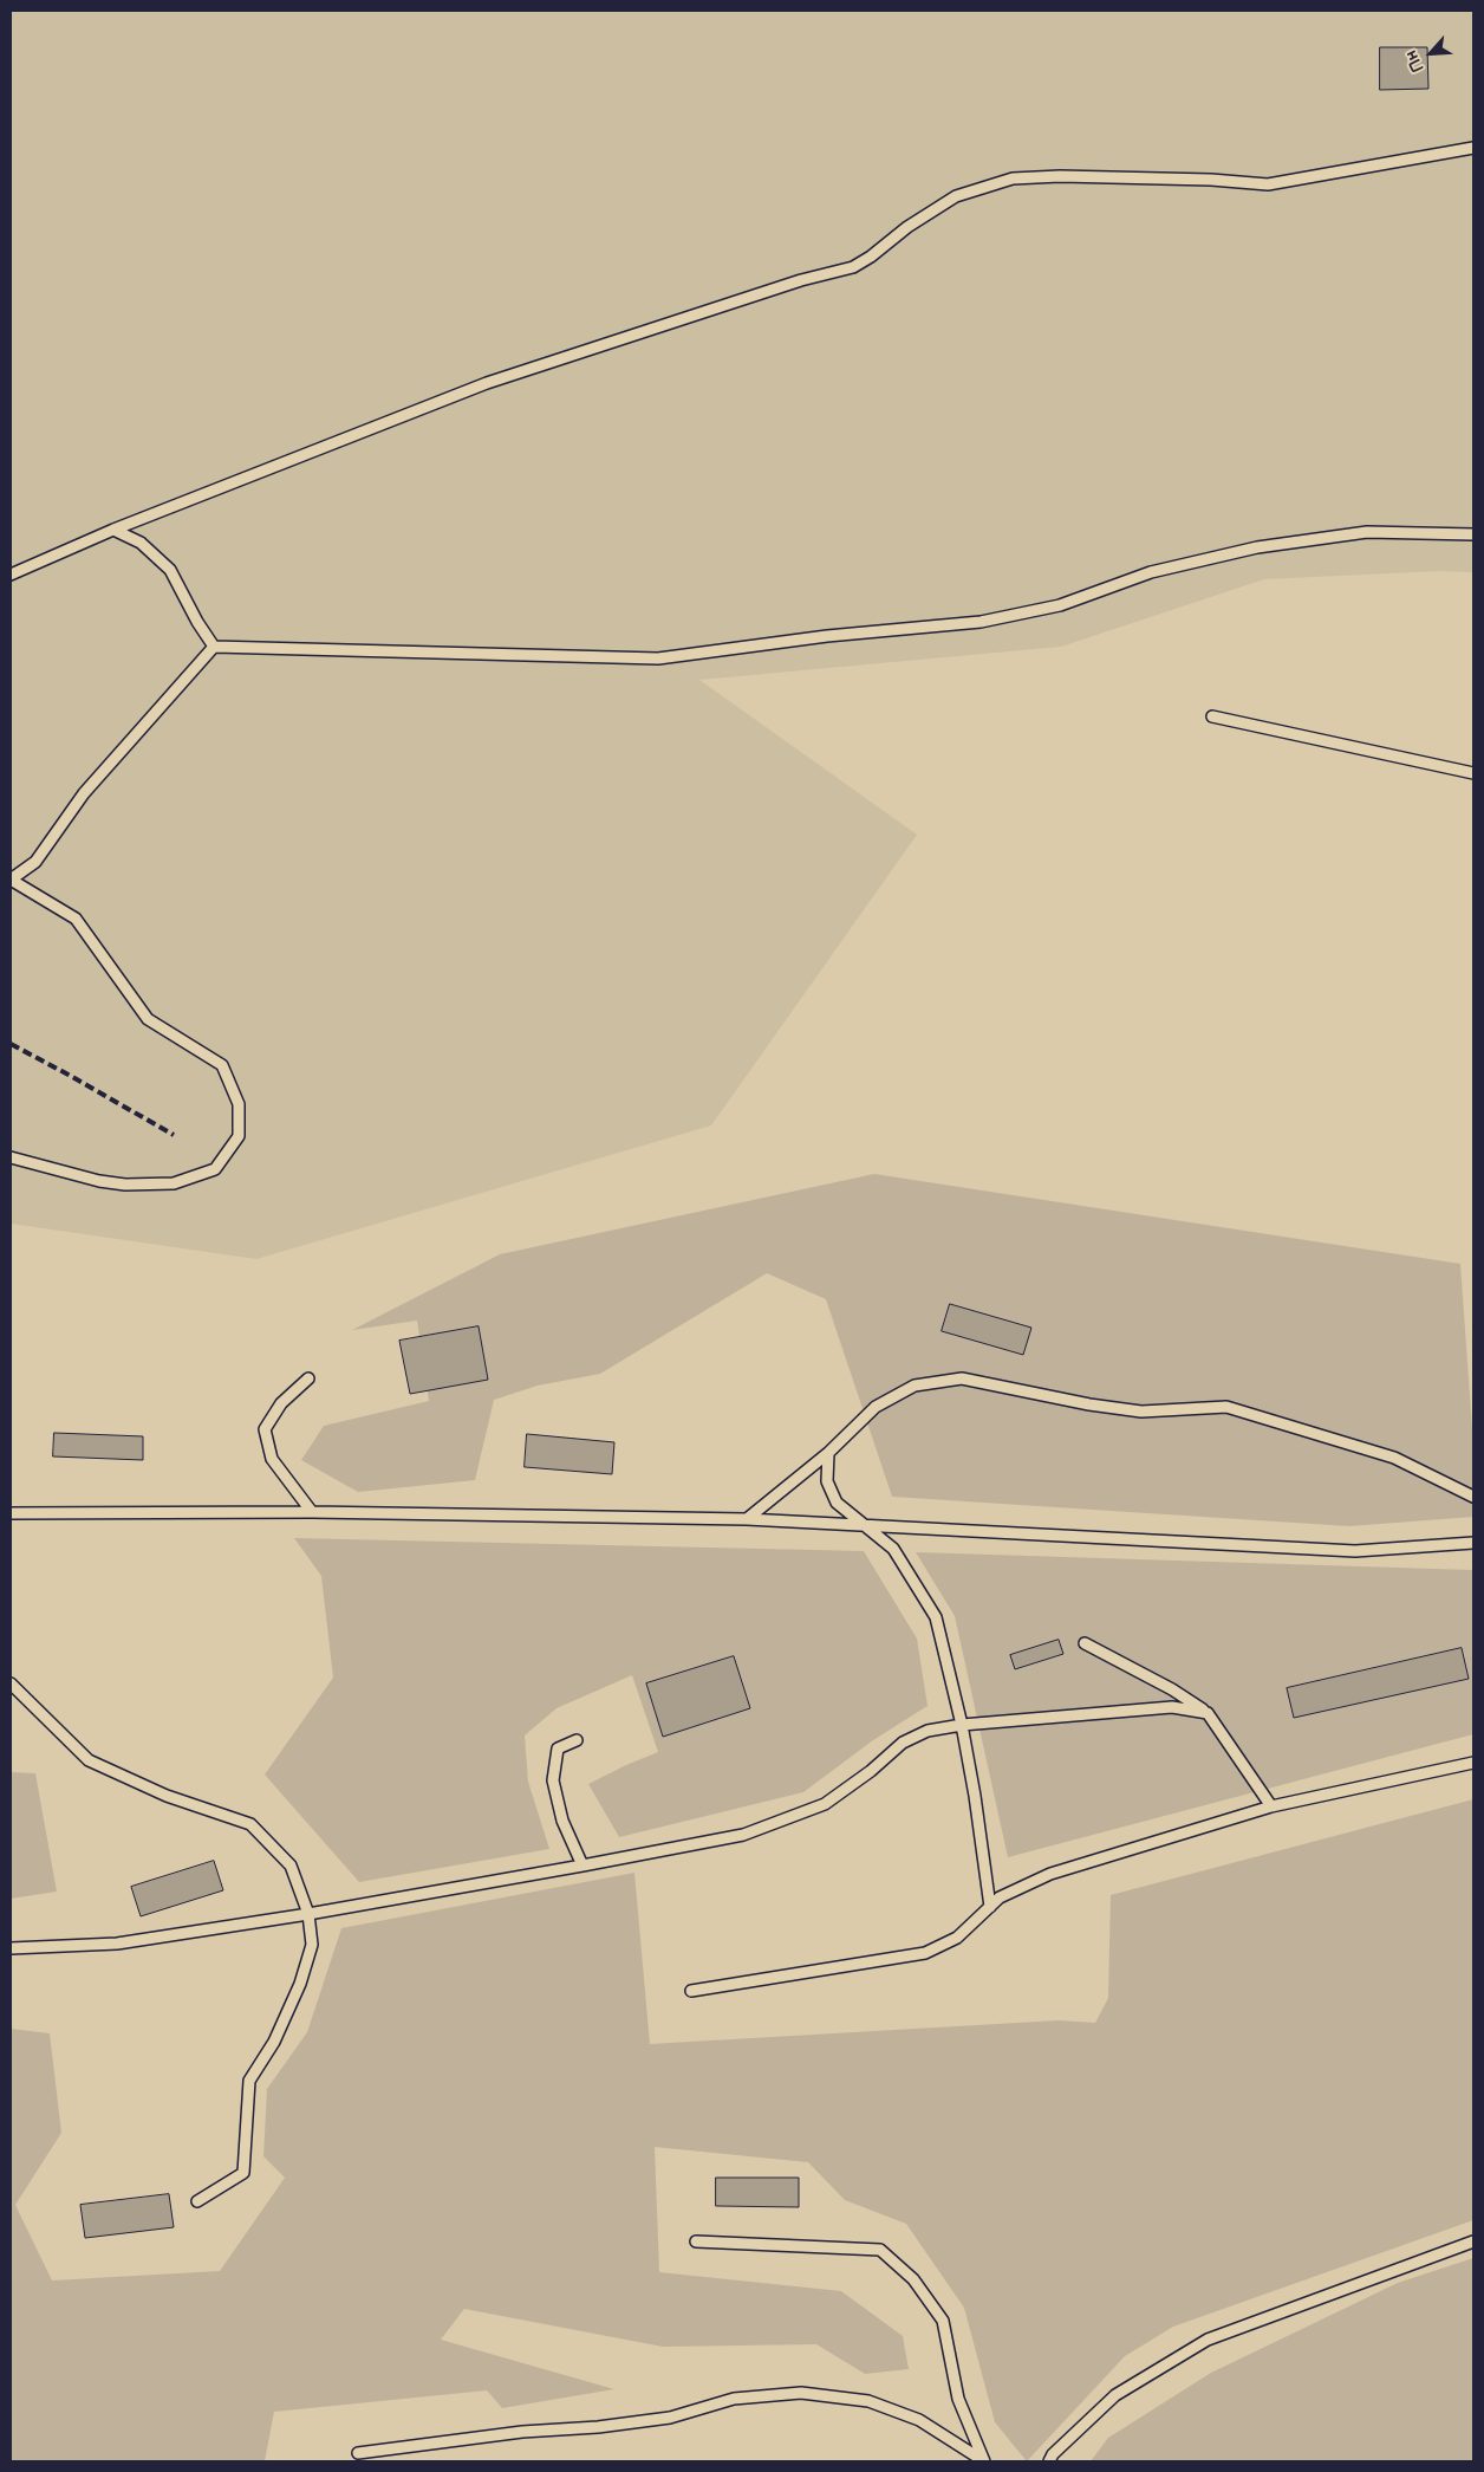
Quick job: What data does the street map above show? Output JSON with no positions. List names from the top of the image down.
{
  "north": "bottom left"
}
